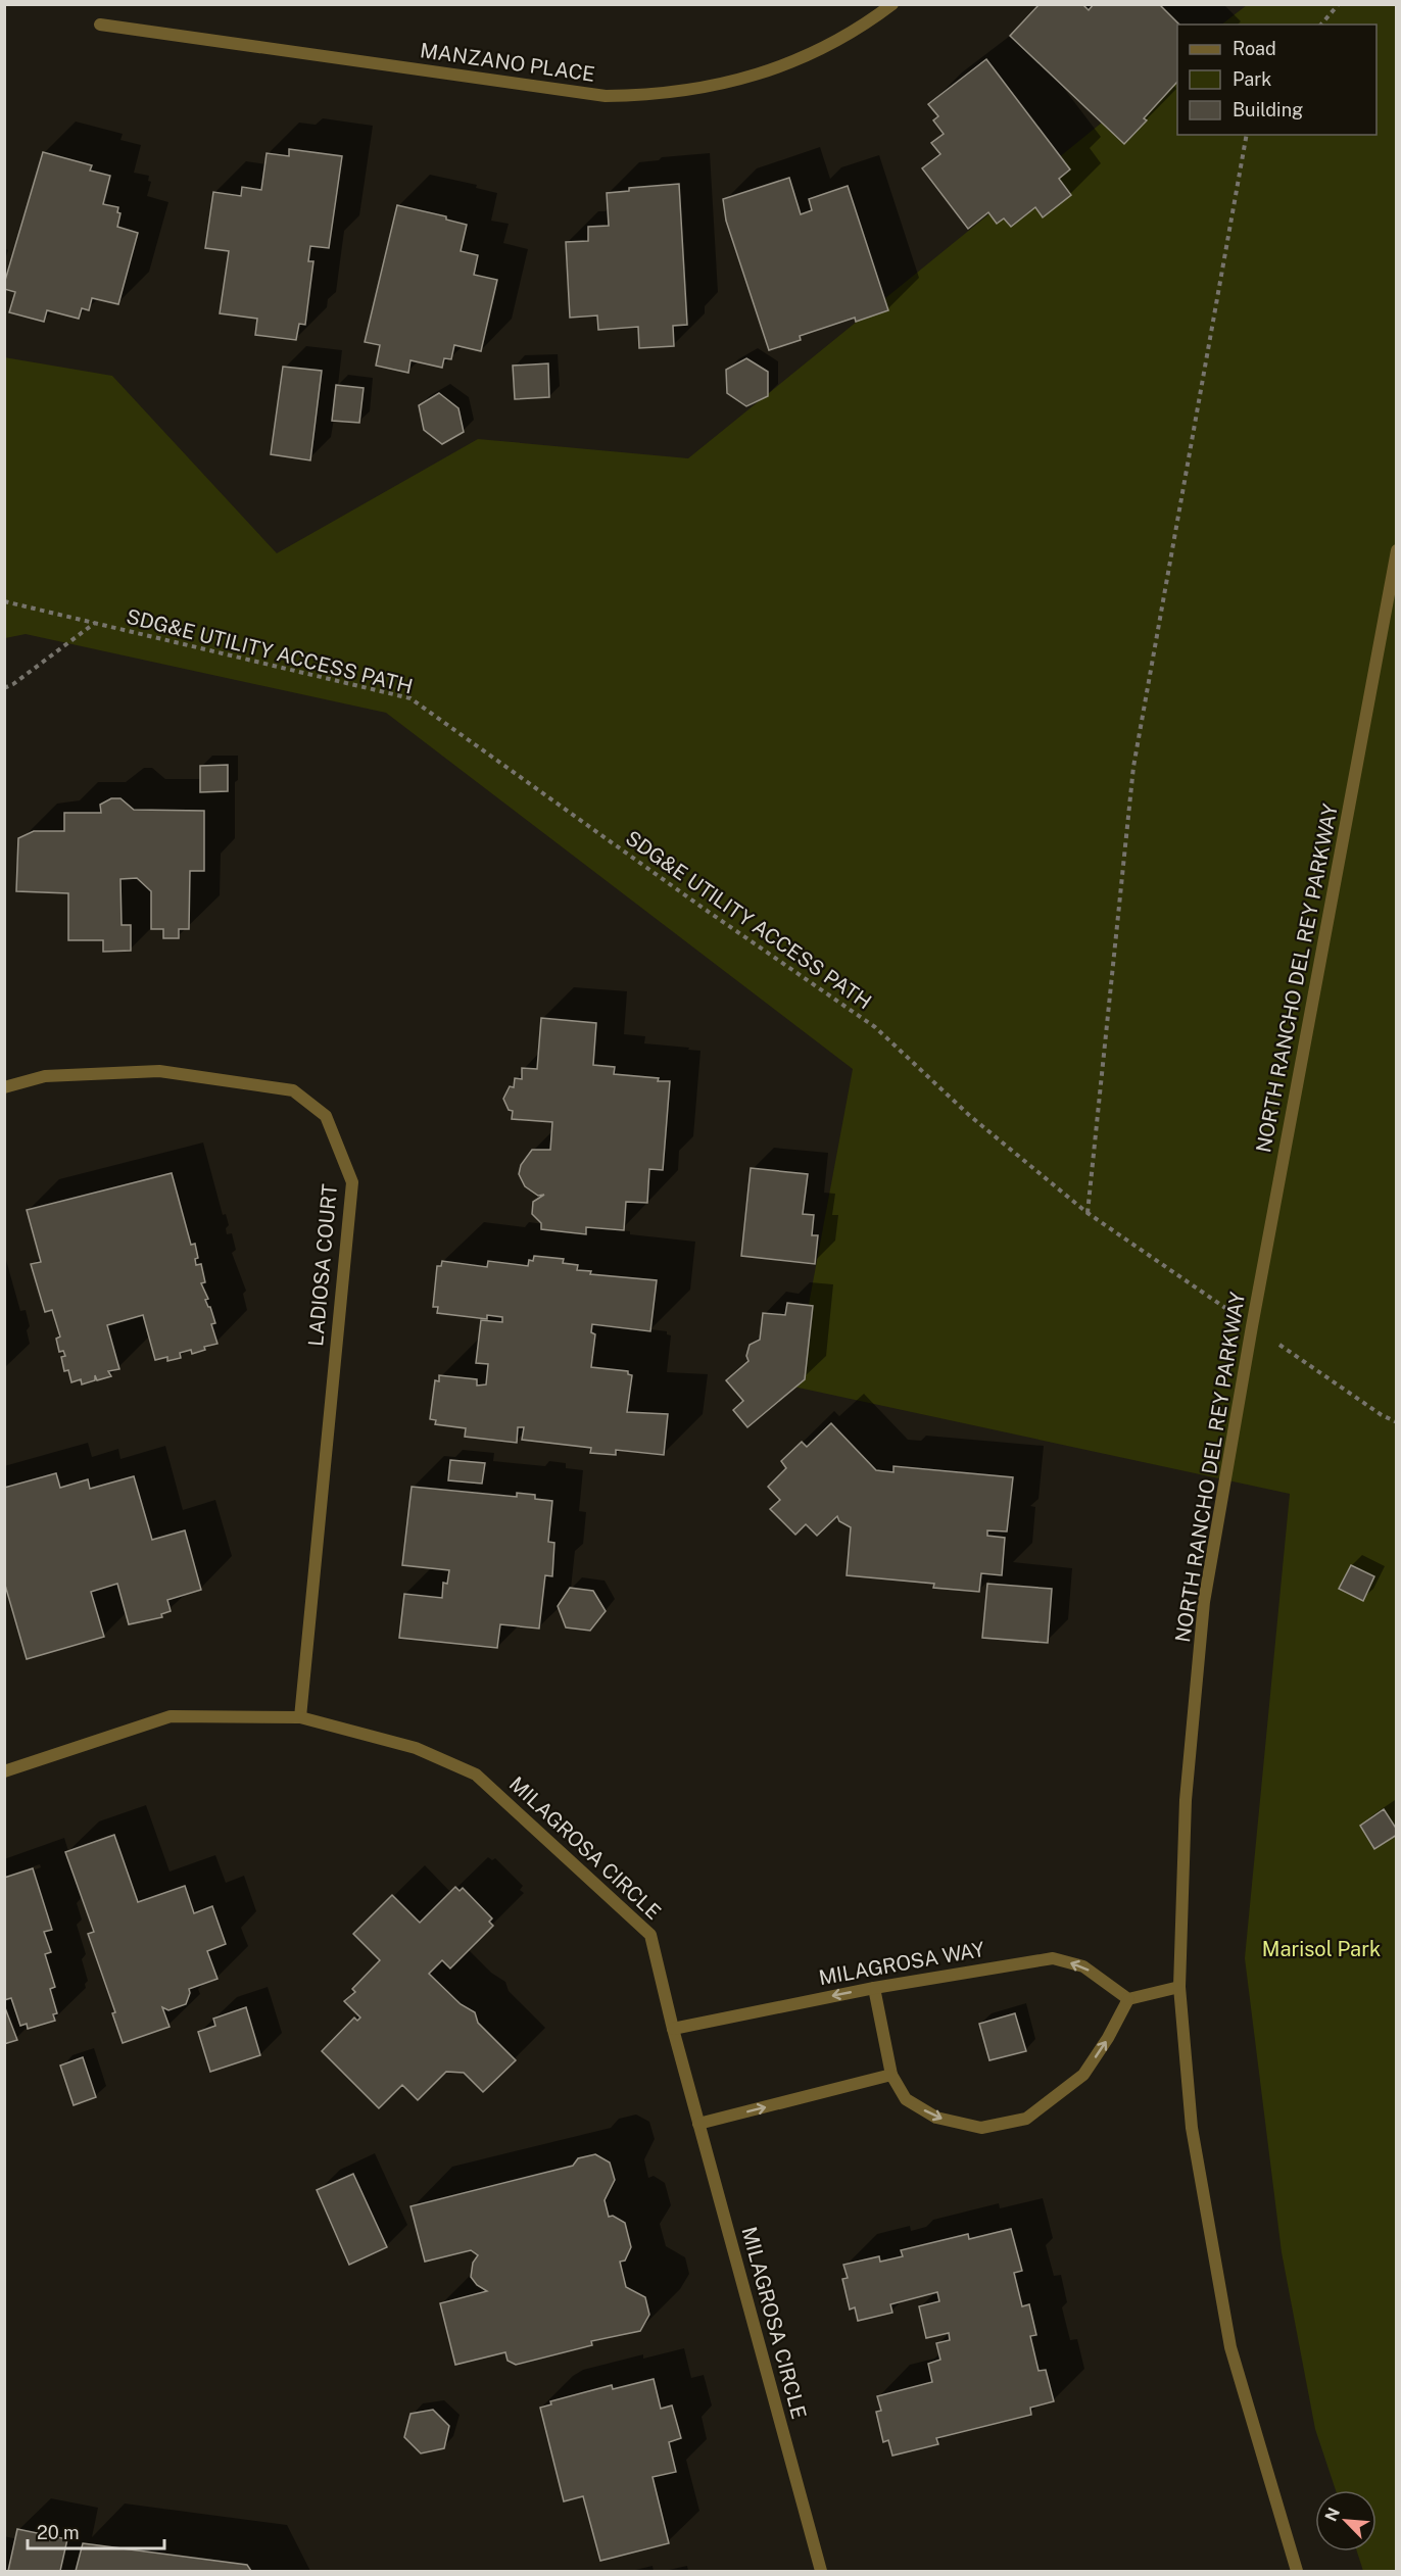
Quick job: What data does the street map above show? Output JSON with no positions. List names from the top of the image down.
{
  "streets": {
    "street": [
      "MANZANO PLACE",
      "NORTH RANCHO DEL REY PARKWAY",
      "LADIOSA COURT",
      "MILAGROSA CIRCLE",
      "MILAGROSA WAY"
    ],
    "path": ["SDG&E UTILITY ACCESS PATH"]
  },
  "crossings": [
    ["SDG&E UTILITY ACCESS PATH", "NORTH RANCHO DEL REY PARKWAY"],
    ["LADIOSA COURT", "MILAGROSA CIRCLE"],
    ["MILAGROSA CIRCLE", "MILAGROSA WAY"]
  ],
  "parks": ["Marisol Park"],
  "legend": ["Road", "Park", "Building"],
  "scale_bar": "20 m",
  "north": "top left"
}
